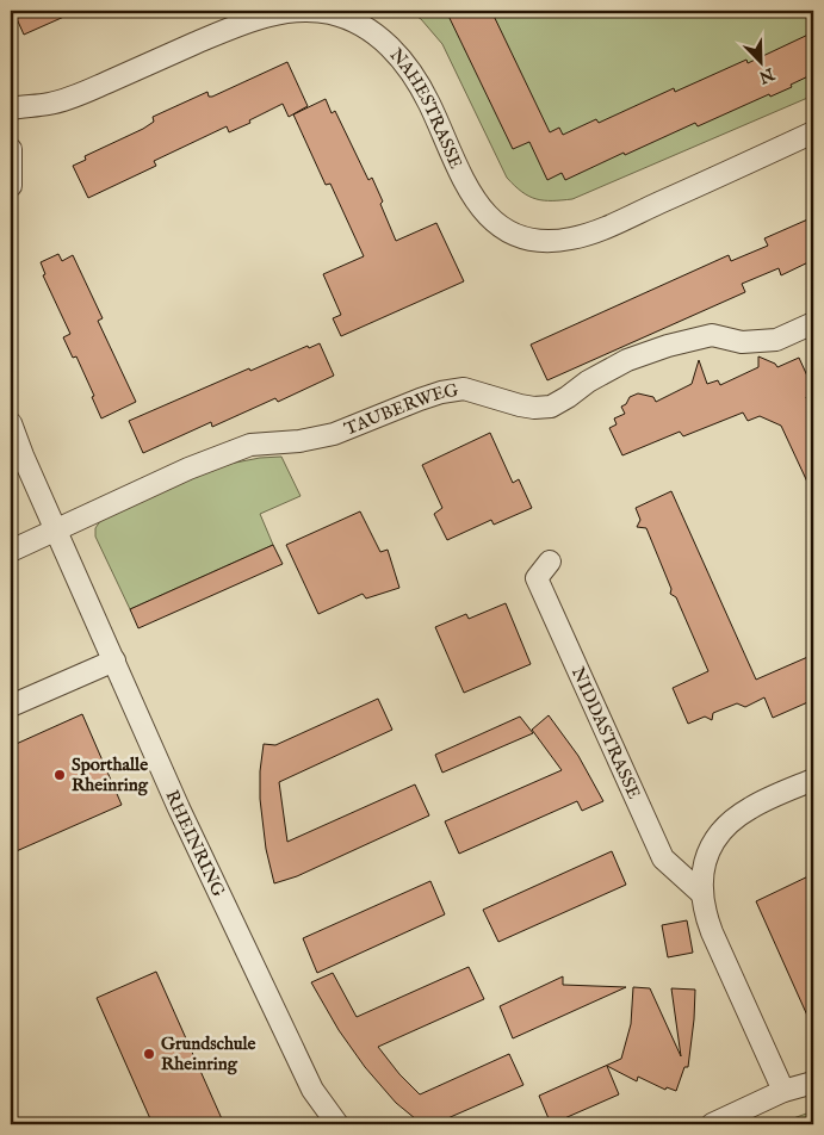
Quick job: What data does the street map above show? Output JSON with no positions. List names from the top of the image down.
{
  "streets": {
    "street": [
      "NAHESTRASSE",
      "TAUBERWEG",
      "NIDDASTRASSE",
      "RHEINRING"
    ]
  },
  "crossings": [
    ["TAUBERWEG", "RHEINRING"]
  ],
  "places": ["Sporthalle Rheinring", "Grundschule Rheinring"],
  "north": "bottom right"
}
